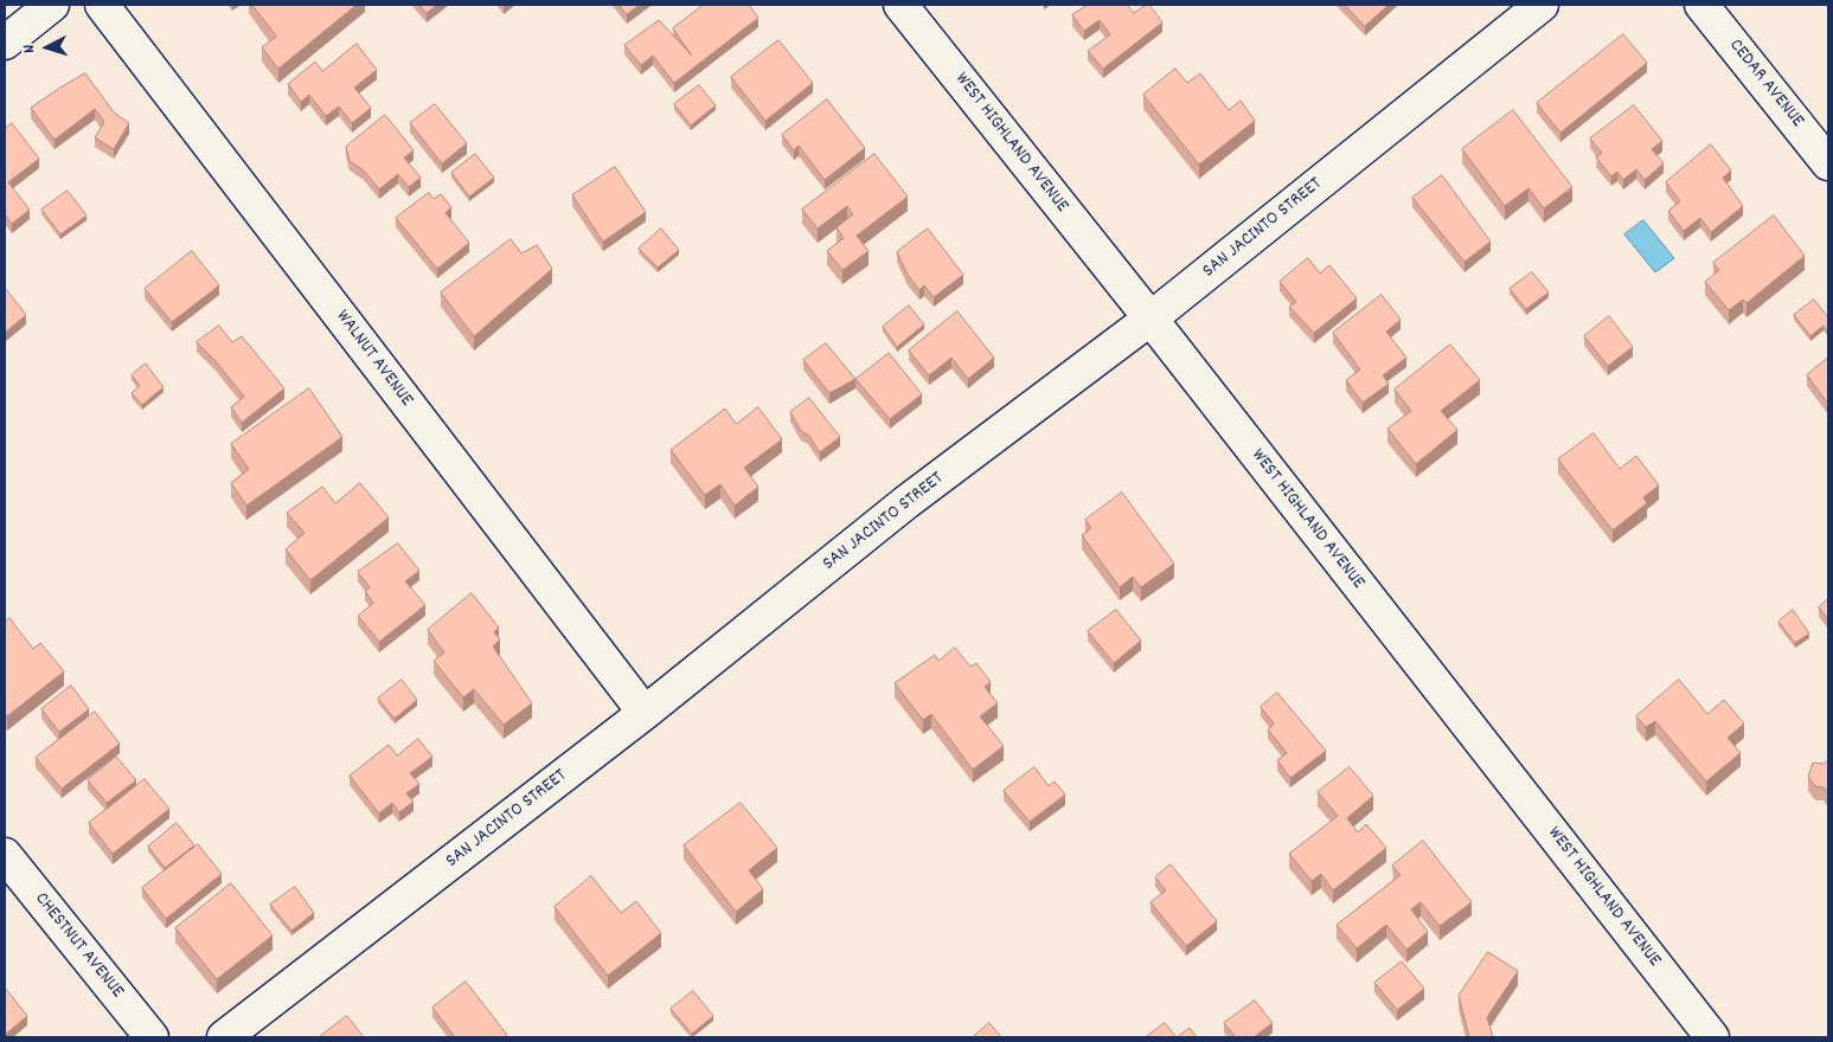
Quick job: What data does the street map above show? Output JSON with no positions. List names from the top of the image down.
{
  "streets": {
    "street": [
      "CEDAR AVENUE",
      "WEST HIGHLAND AVENUE",
      "SAN JACINTO STREET",
      "WALNUT AVENUE",
      "CHESTNUT AVENUE"
    ]
  },
  "crossings": [
    ["WEST HIGHLAND AVENUE", "SAN JACINTO STREET"],
    ["SAN JACINTO STREET", "WALNUT AVENUE"]
  ],
  "north": "left"
}
